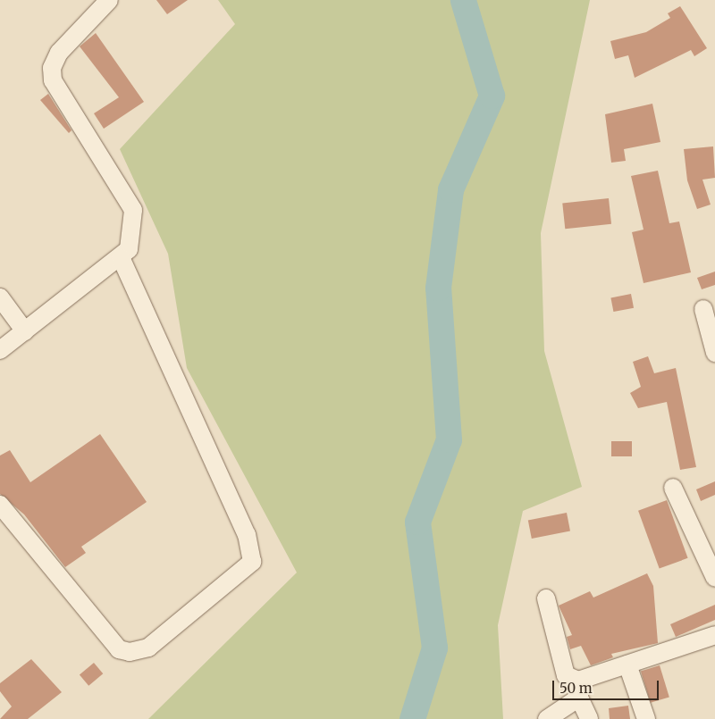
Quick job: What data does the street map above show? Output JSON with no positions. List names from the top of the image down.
{
  "scale_bar": "50 m"
}
